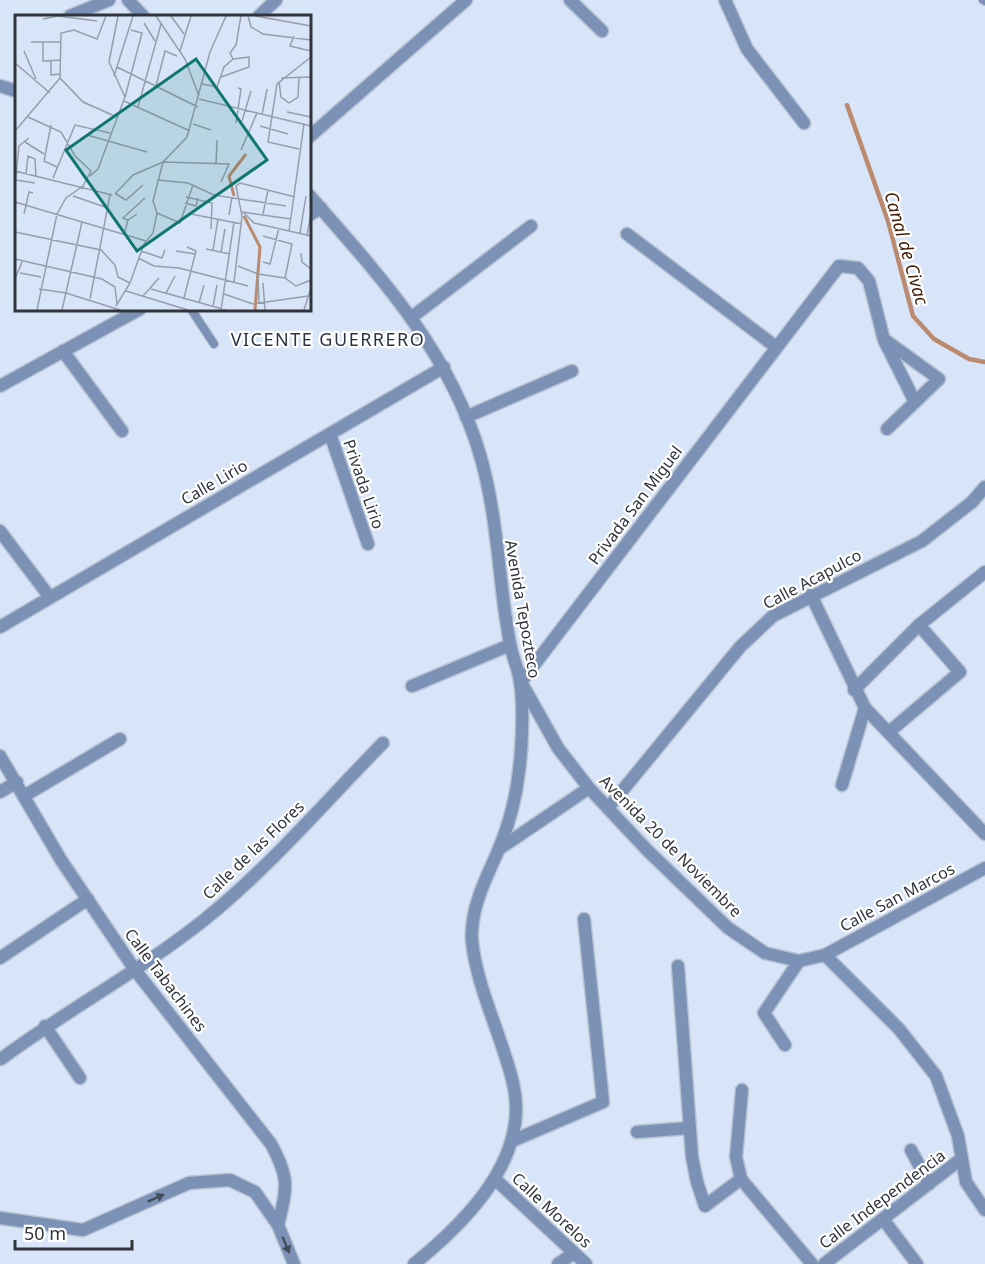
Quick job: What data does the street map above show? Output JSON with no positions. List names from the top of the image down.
{
  "streets": {
    "street": [
      "Calle Lirio",
      "Privada Lirio",
      "Privada San Miguel",
      "Calle Acapulco",
      "Avenida Tepozteco",
      "Avenida 20 de Noviembre",
      "Calle de las Flores",
      "Calle San Marcos",
      "Calle Tabachines",
      "Calle Independencia",
      "Calle Morelos"
    ]
  },
  "crossings": [
    ["Calle Lirio", "Privada Lirio"],
    ["Calle Lirio", "Avenida Tepozteco"],
    ["Privada San Miguel", "Avenida Tepozteco"],
    ["Privada San Miguel", "Avenida 20 de Noviembre"],
    ["Calle Acapulco", "Avenida 20 de Noviembre"],
    ["Avenida Tepozteco", "Avenida 20 de Noviembre"],
    ["Avenida Tepozteco", "Calle Morelos"],
    ["Avenida 20 de Noviembre", "Calle San Marcos"],
    ["Calle de las Flores", "Calle Tabachines"]
  ],
  "districts": ["VICENTE GUERRERO"],
  "water": ["Canal de Civac"],
  "scale_bar": "50 m"
}
